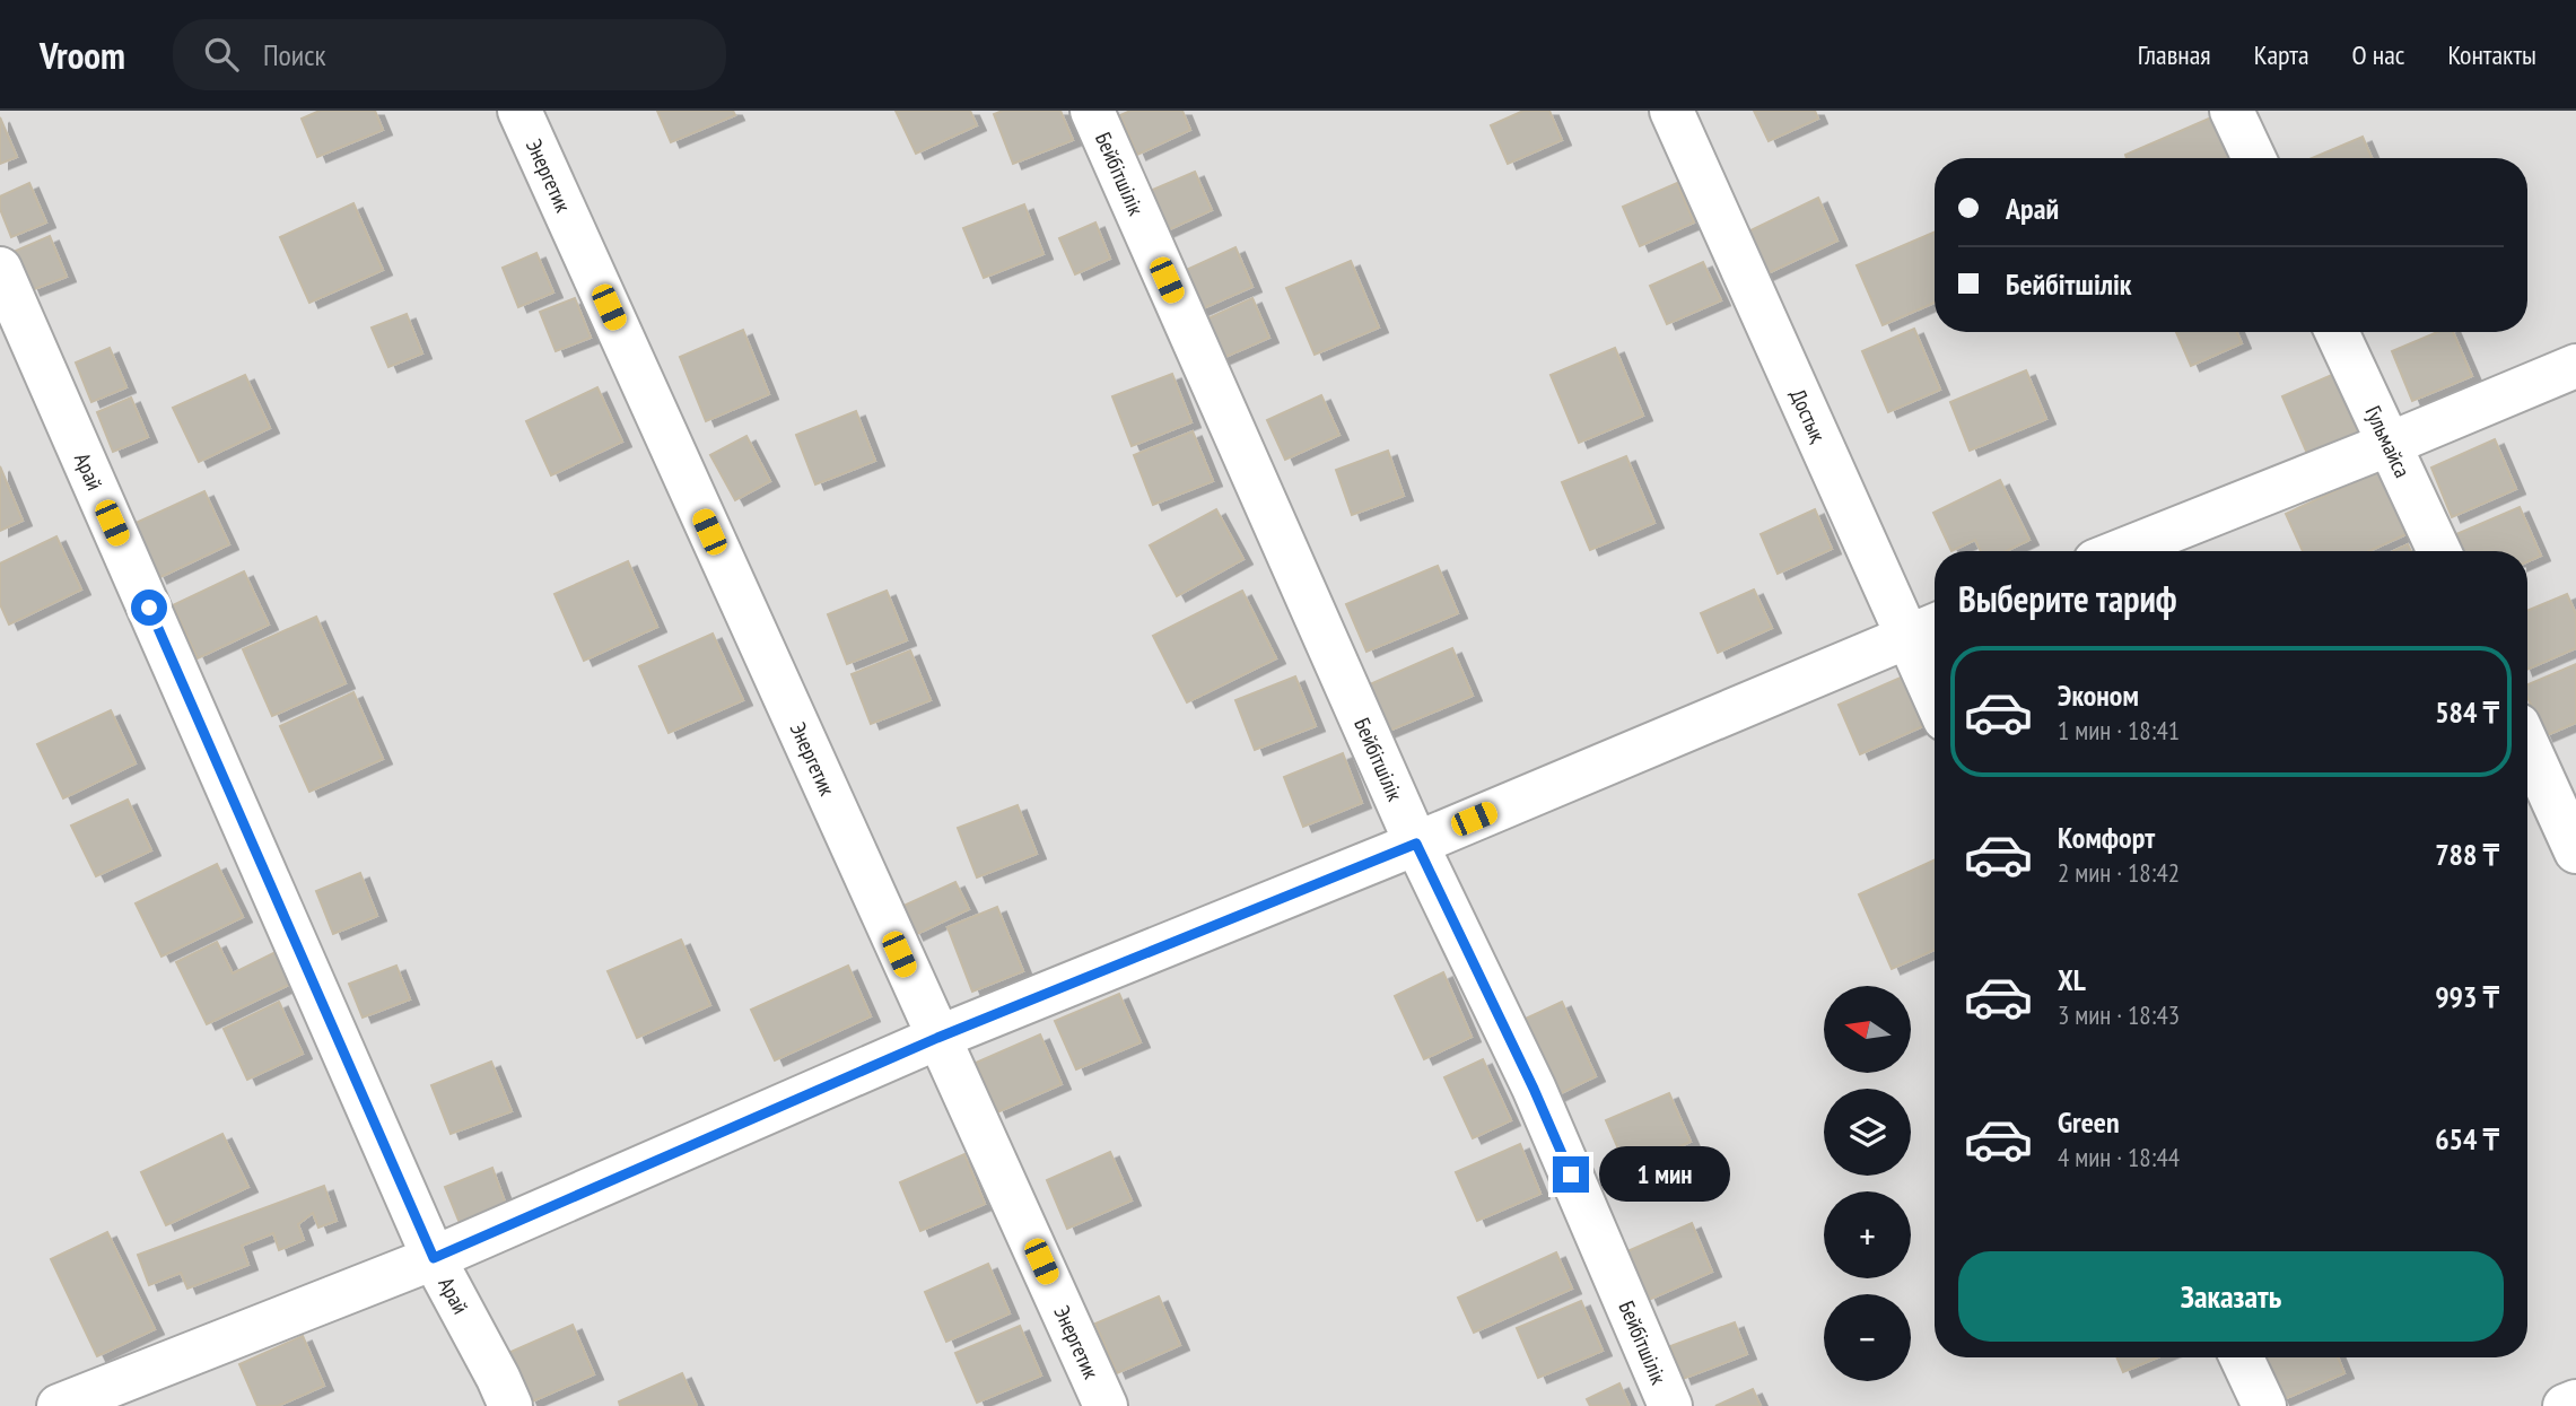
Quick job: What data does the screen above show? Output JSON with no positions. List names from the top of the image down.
{
  "streets": {
    "street": [
      "Бейбітшілік",
      "Энергетик",
      "Достық",
      "Гульмайса",
      "Арай"
    ]
  },
  "north": "left",
  "page": {
    "header": "Vroom",
    "search": "Поиск",
    "nav": [
      "Главная",
      "Карта",
      "О нас",
      "Контакты"
    ],
    "banner": ["Арай", "Бейбітшілік"],
    "heading": "Выберите тариф",
    "list": [
      {
        "name": "Эконом",
        "note": "1 мин · 18:41",
        "value": "584 ₸"
      },
      {
        "name": "Комфорт",
        "note": "2 мин · 18:42",
        "value": "788 ₸"
      },
      {
        "name": "XL",
        "note": "3 мин · 18:43",
        "value": "993 ₸"
      },
      {
        "name": "Green",
        "note": "4 мин · 18:44",
        "value": "654 ₸"
      }
    ],
    "map_buttons": ["+", "−"],
    "bubble": "1 мин",
    "buttons": "Заказать"
  }
}
